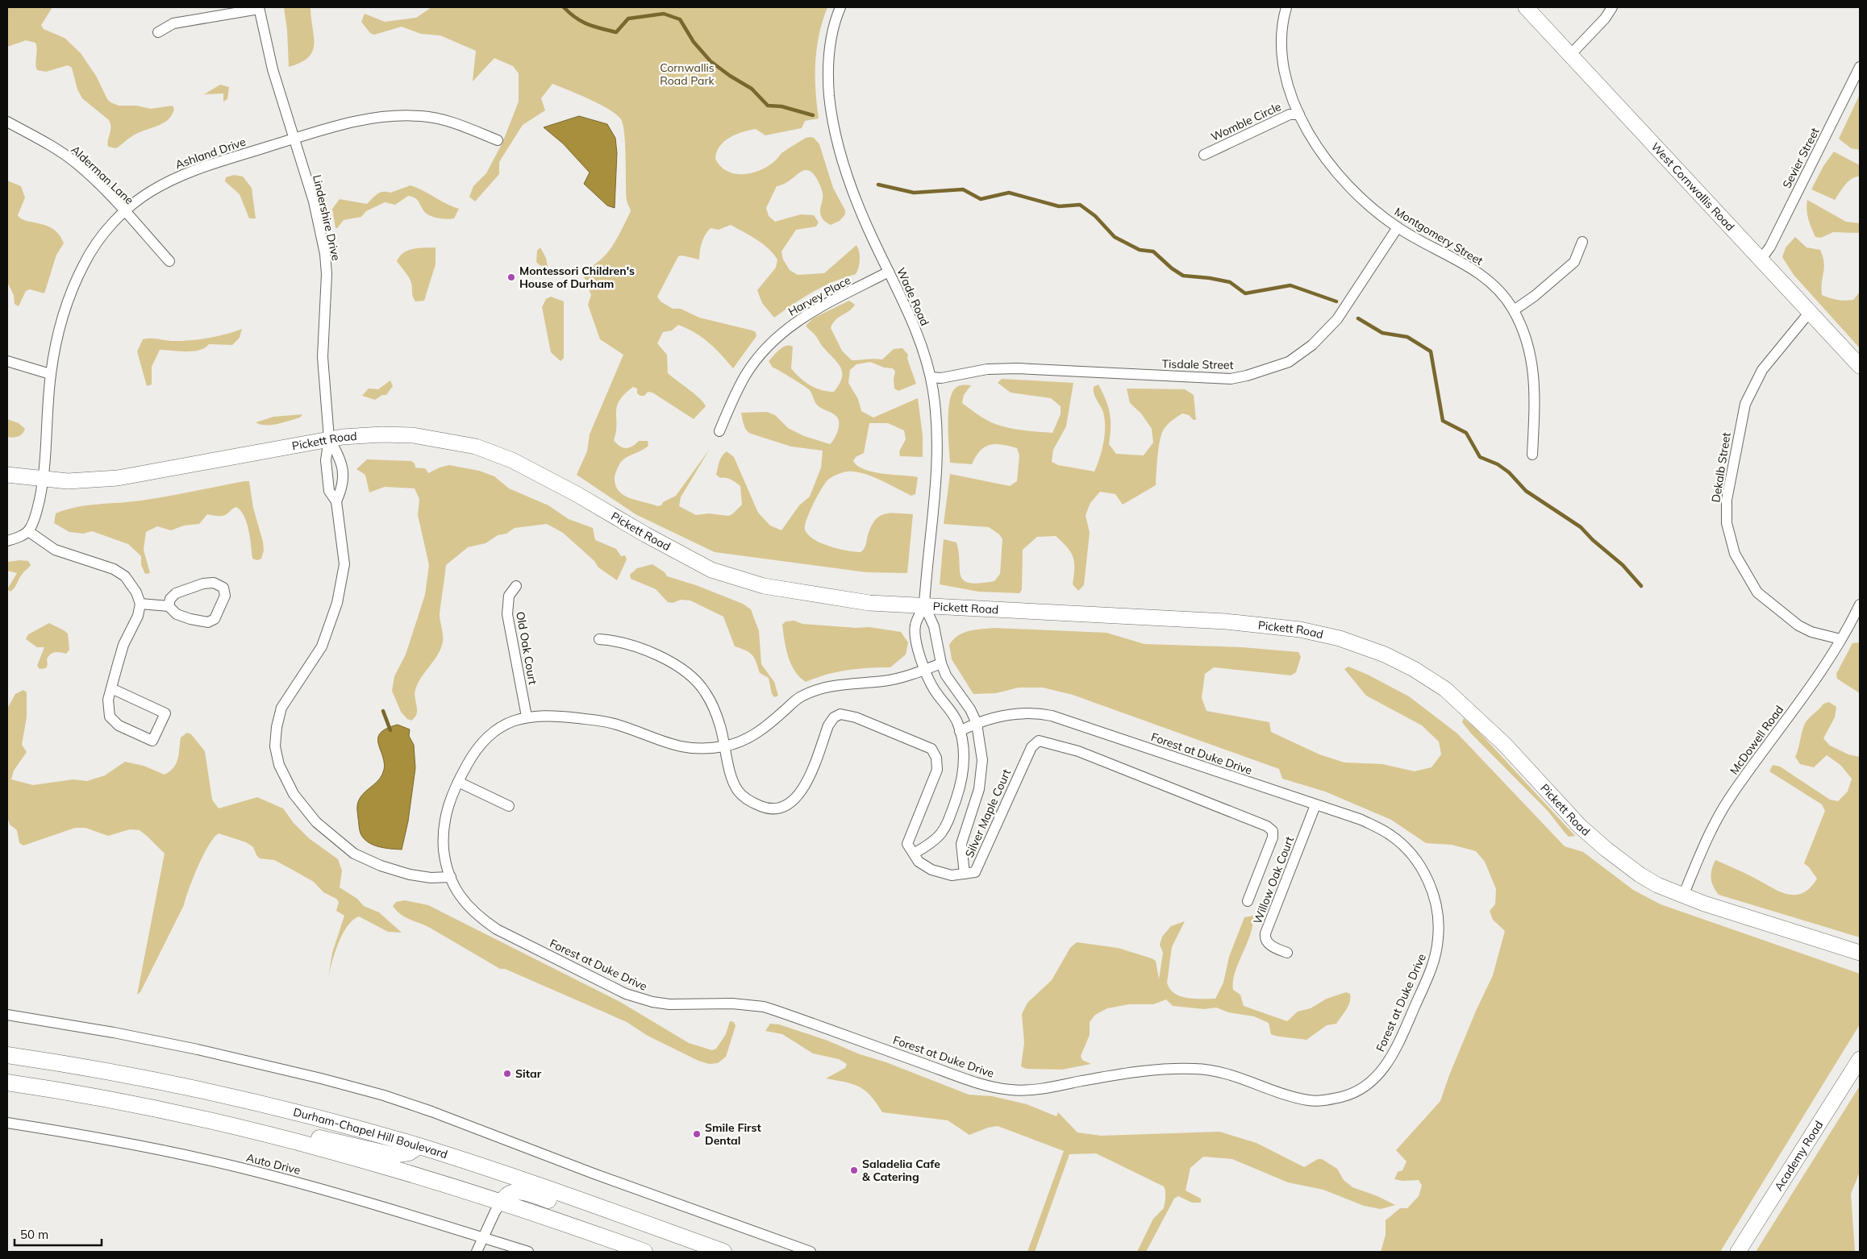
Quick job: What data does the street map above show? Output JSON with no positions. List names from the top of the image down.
{
  "streets": {
    "main road": ["Durham-Chapel Hill Boulevard"],
    "street": [
      "Womble Circle",
      "Ashland Drive",
      "Sevier Street",
      "Alderman Lane",
      "West Cornwallis Road",
      "Lindershire Drive",
      "Montgomery Street",
      "Harvey Place",
      "Wade Road",
      "Tisdale Street",
      "Pickett Road",
      "Dekalb Street",
      "Old Oak Court",
      "McDowell Road",
      "Forest at Duke Drive",
      "Silver Maple Court",
      "Willow Oak Court",
      "Academy Road",
      "Auto Drive"
    ]
  },
  "crossings": [
    ["Womble Circle", "Montgomery Street"],
    ["Ashland Drive", "Alderman Lane"],
    ["Ashland Drive", "Lindershire Drive"],
    ["Ashland Drive", "Pickett Road"],
    ["Sevier Street", "West Cornwallis Road"],
    ["West Cornwallis Road", "Dekalb Street"],
    ["Lindershire Drive", "Pickett Road"],
    ["Montgomery Street", "Tisdale Street"],
    ["Harvey Place", "Wade Road"],
    ["Wade Road", "Tisdale Street"],
    ["Wade Road", "Pickett Road"],
    ["Pickett Road", "McDowell Road"],
    ["Dekalb Street", "McDowell Road"],
    ["Old Oak Court", "Forest at Duke Drive"],
    ["Forest at Duke Drive", "Willow Oak Court"]
  ],
  "parks": ["Cornwallis Road Park"],
  "places": [
    "Montessori Children's House of Durham",
    "Sitar",
    "Smile First Dental",
    "Saladelia Cafe & Catering"
  ],
  "scale_bar": "50 m"
}
